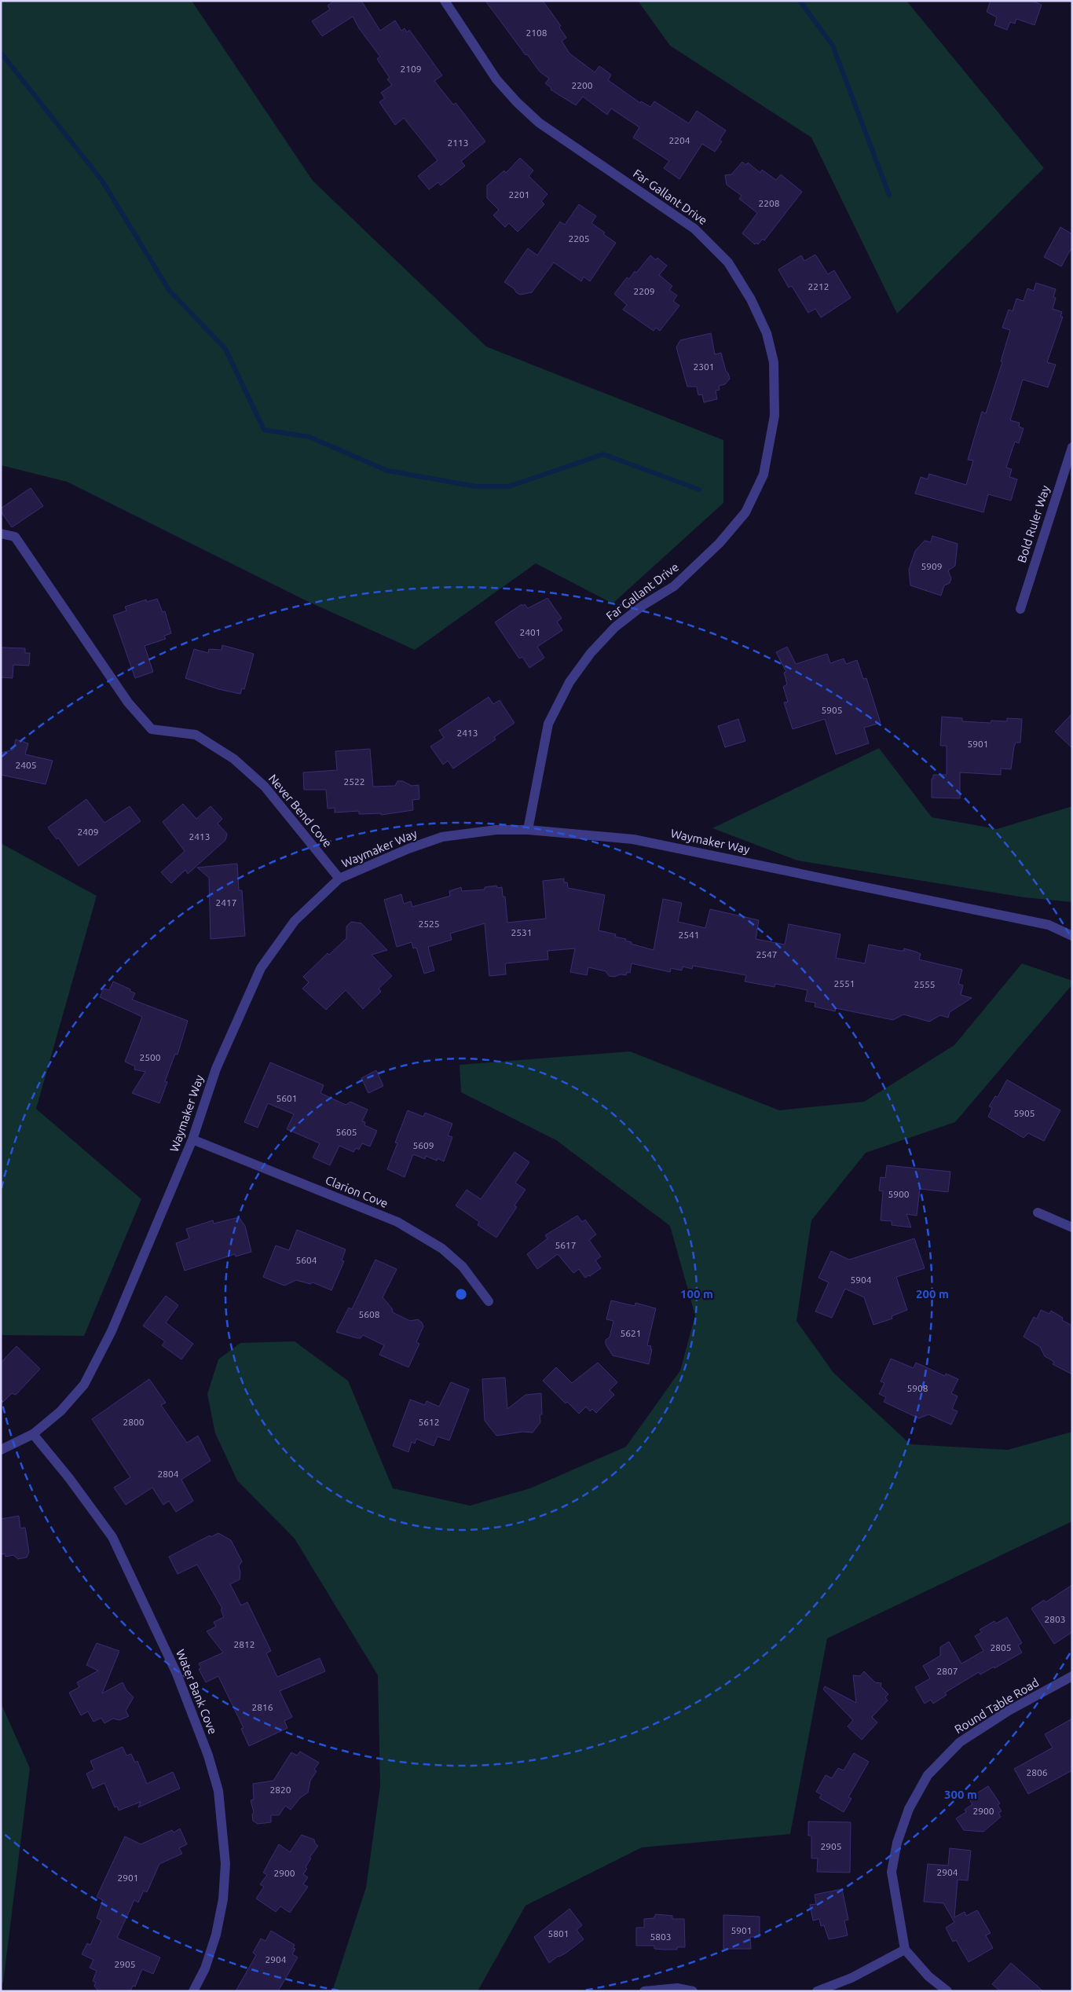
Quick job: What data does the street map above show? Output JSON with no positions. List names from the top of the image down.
{
  "streets": {
    "street": [
      "Far Gallant Drive",
      "Bold Ruler Way",
      "Never Bend Cove",
      "Waymaker Way",
      "Clarion Cove",
      "Water Bank Cove",
      "Round Table Road"
    ]
  },
  "crossings": [
    ["Far Gallant Drive", "Waymaker Way"],
    ["Never Bend Cove", "Waymaker Way"],
    ["Waymaker Way", "Clarion Cove"],
    ["Waymaker Way", "Water Bank Cove"]
  ],
  "house_numbers": [
    "2108",
    "2109",
    "2200",
    "2204",
    "2113",
    "2201",
    "2208",
    "2205",
    "2212",
    "2209",
    "2301",
    "5909",
    "2401",
    "5905",
    "2413",
    "5901",
    "2405",
    "2522",
    "2409",
    "2413",
    "2417",
    "2525",
    "2531",
    "2541",
    "2547",
    "2551",
    "2555",
    "2500",
    "5601",
    "5905",
    "5605",
    "5609",
    "5900",
    "5617",
    "5604",
    "5904",
    "5608",
    "5621",
    "5908",
    "2800",
    "5612",
    "2804",
    "2803",
    "2812",
    "2805",
    "2807",
    "2816",
    "2806",
    "2820",
    "2900",
    "2905",
    "2904",
    "2900",
    "2901",
    "5901",
    "5801",
    "5803",
    "2904",
    "2905"
  ],
  "rings": ["100 m", "200 m", "300 m"]
}
